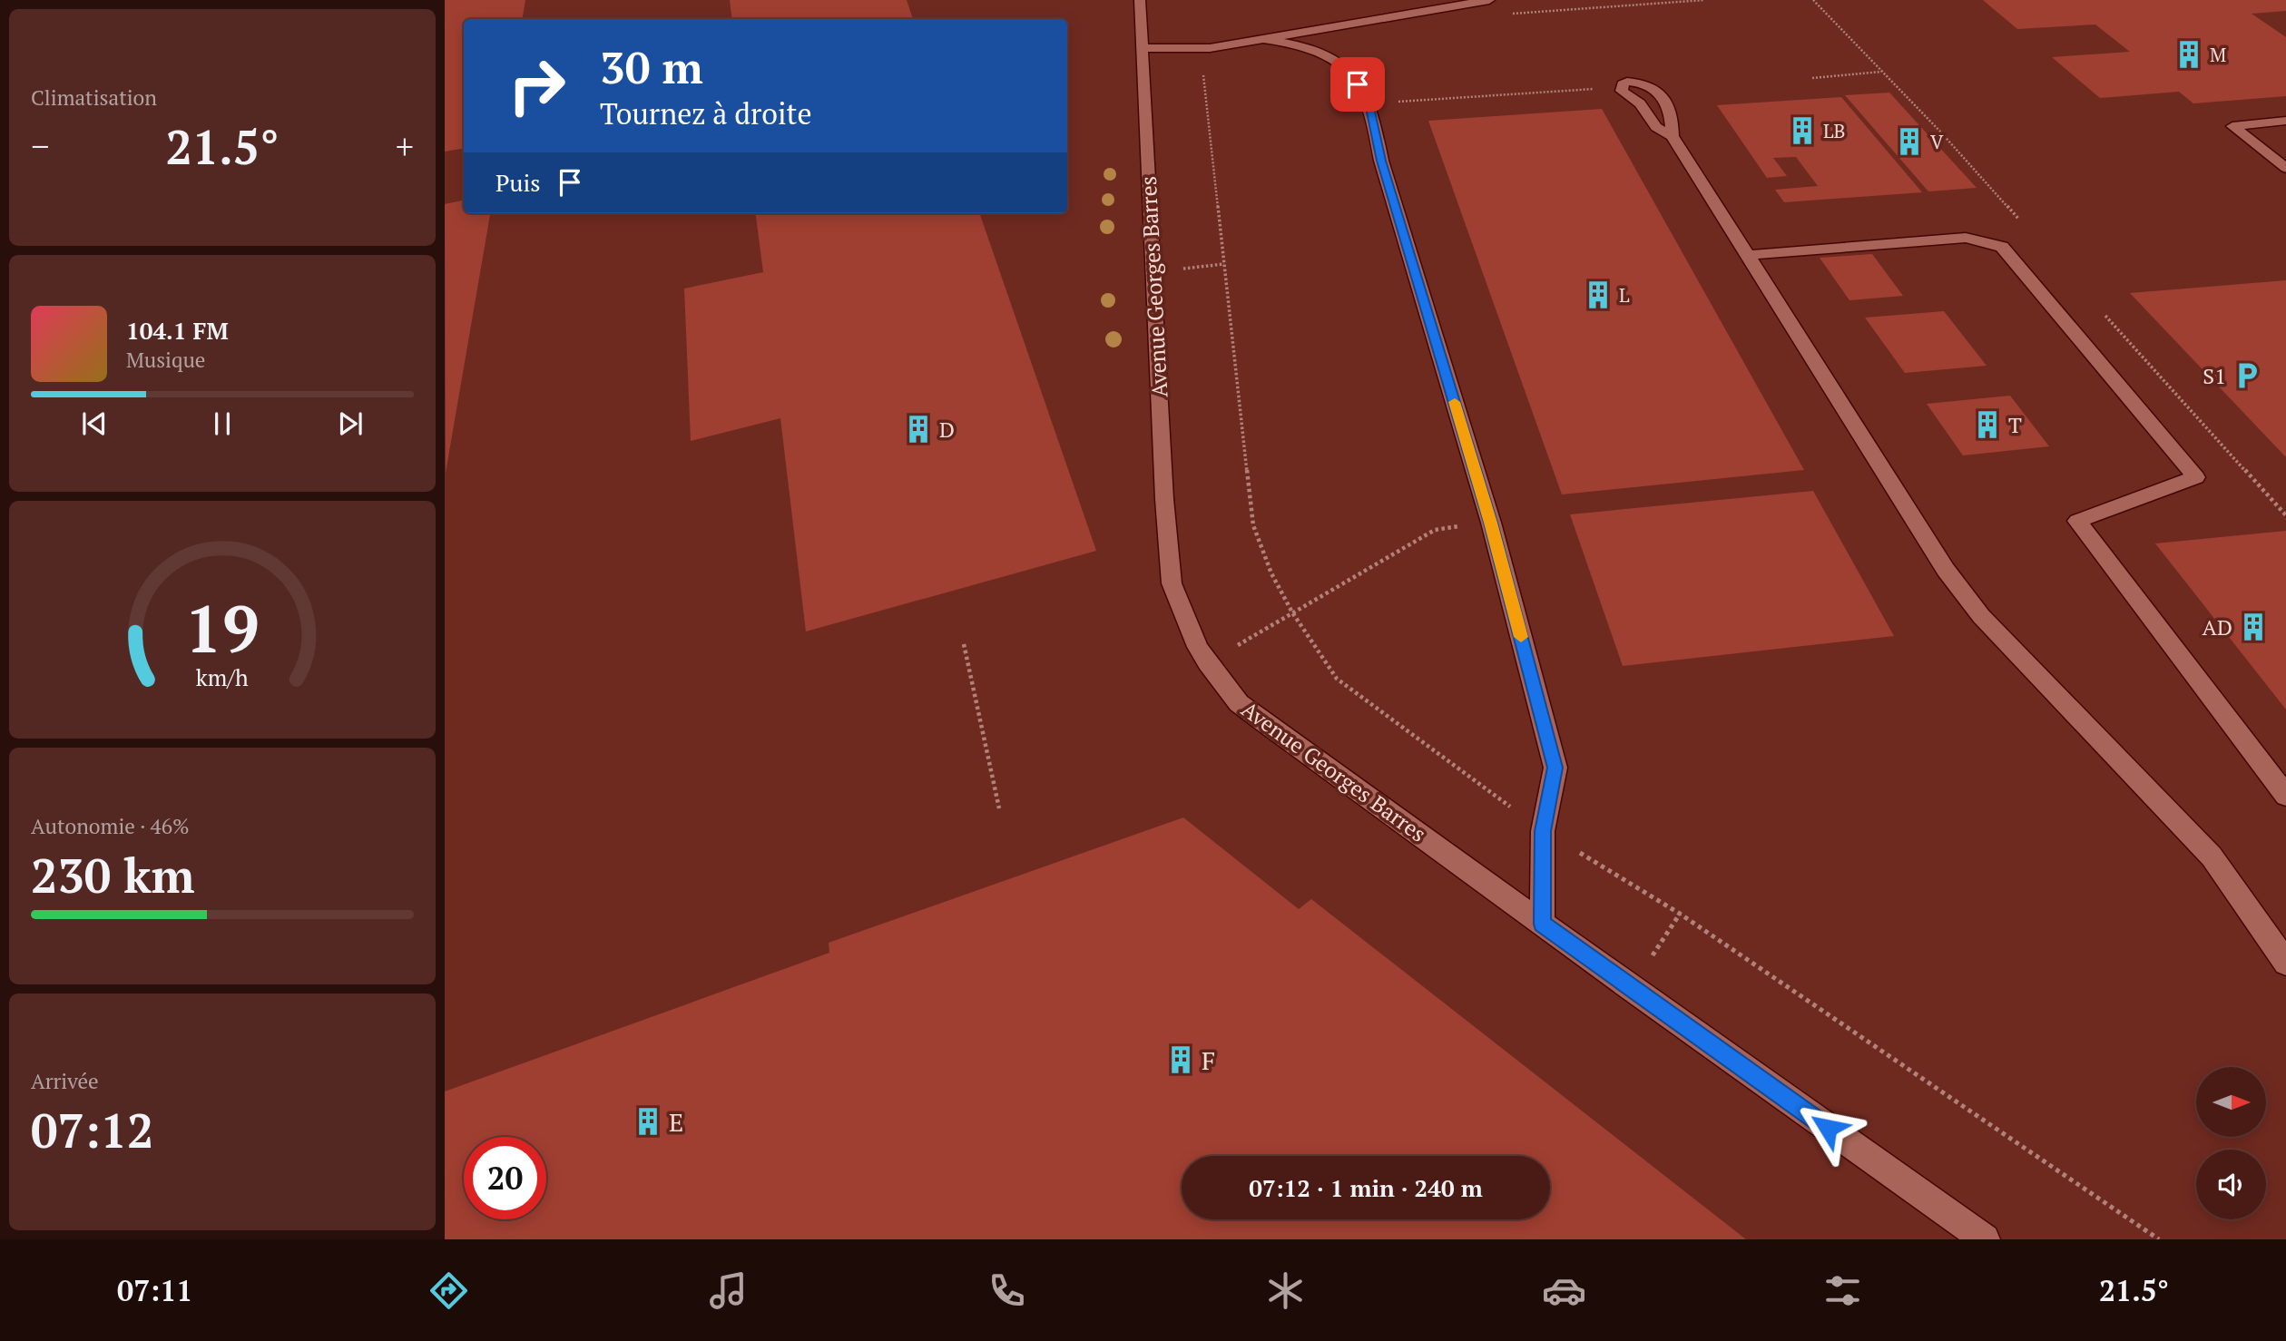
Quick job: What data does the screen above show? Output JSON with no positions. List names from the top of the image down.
{
  "streets": {
    "lane": ["Avenue Georges Barres"]
  },
  "places": {
    "building": [
      "M",
      "LB",
      "V",
      "L",
      "T",
      "D",
      "AD",
      "F",
      "E"
    ],
    "parking": ["S1"]
  },
  "north": "right",
  "page": {
    "tile": [
      "Climatisation",
      ["Autonomie · 46%", "230 km"],
      ["Arrivée", "07:12"]
    ],
    "turn": ["30 m", "Tournez à droite"],
    "heat": ["−", "21.5°", "+"],
    "then": "Puis",
    "song": ["104.1 FM", "Musique"],
    "limit": "20",
    "trip": "07:12 · 1 min · 240 m",
    "tabs": ["07:11", "21.5°"],
    "gauge": ["19", "km/h"]
  }
}
